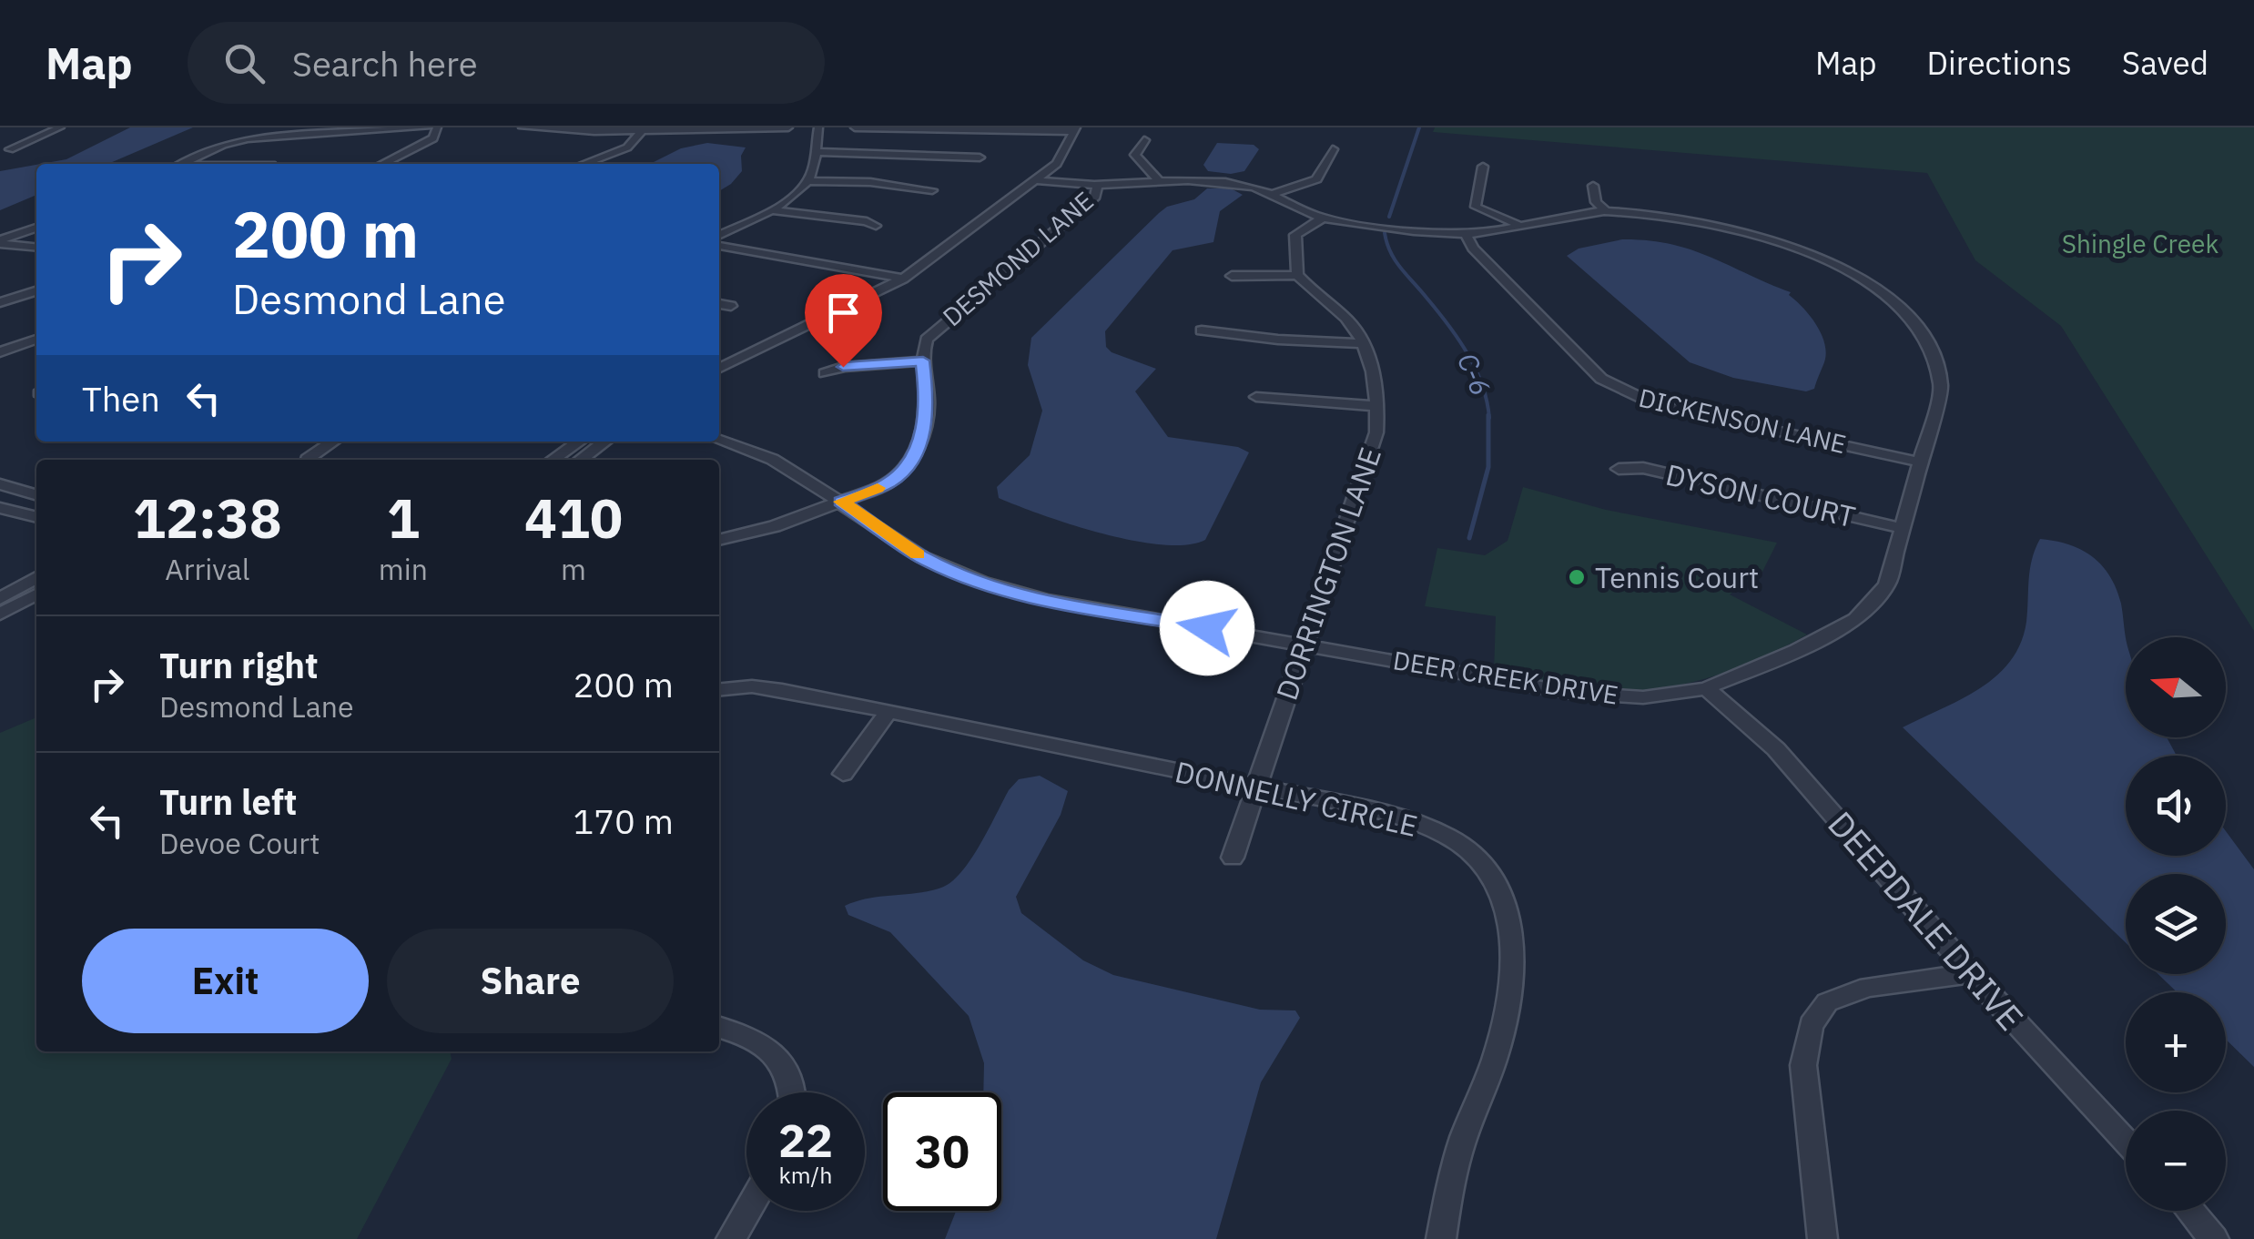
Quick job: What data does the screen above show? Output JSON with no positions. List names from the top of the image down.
{
  "streets": {
    "street": [
      "DESMOND LANE",
      "DICKENSON LANE",
      "DYSON COURT",
      "DORRINGTON LANE",
      "DEER CREEK DRIVE",
      "DONNELLY CIRCLE",
      "DEEPDALE DRIVE"
    ]
  },
  "crossings": [
    ["DESMOND LANE", "DEER CREEK DRIVE"],
    ["DICKENSON LANE", "DEER CREEK DRIVE"],
    ["DYSON COURT", "DEER CREEK DRIVE"],
    ["DORRINGTON LANE", "DEER CREEK DRIVE"],
    ["DORRINGTON LANE", "DONNELLY CIRCLE"],
    ["DEER CREEK DRIVE", "DEEPDALE DRIVE"]
  ],
  "water": ["C-6"],
  "parks": ["Shingle Creek"],
  "places": ["Tennis Court"],
  "north": "left",
  "page": {
    "header": "Map",
    "search": "Search here",
    "nav": ["Map", "Directions", "Saved"],
    "turn": ["200 m", "Desmond Lane"],
    "then": "Then",
    "eta": [
      "12:38",
      "Arrival",
      "1",
      "min",
      "410",
      "m"
    ],
    "list": [
      {
        "name": "Turn right",
        "note": "Desmond Lane",
        "value": "200 m"
      },
      {
        "name": "Turn left",
        "note": "Devoe Court",
        "value": "170 m"
      }
    ],
    "map_buttons": ["+", "−"],
    "buttons": ["Exit", "Share"],
    "speed": "22 km/h",
    "limit": "30"
  }
}
